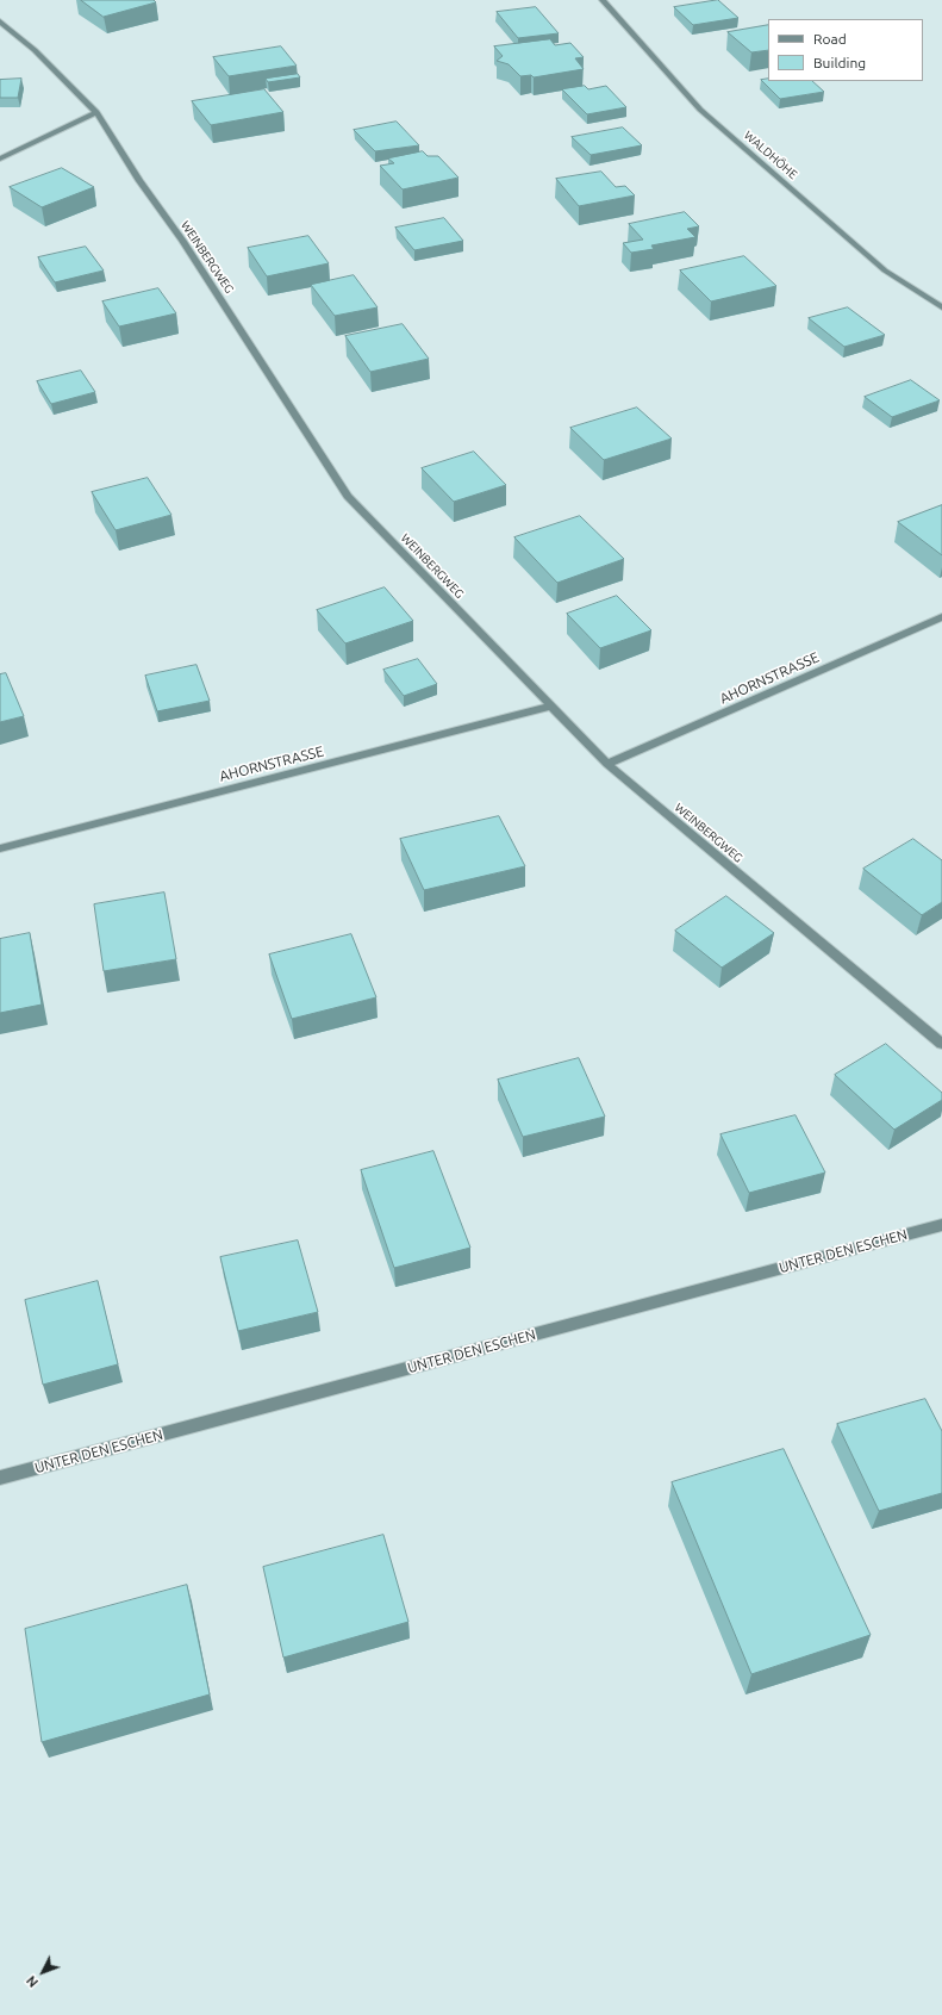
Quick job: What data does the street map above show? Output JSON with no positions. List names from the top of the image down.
{
  "streets": {
    "street": [
      "WALDHÖHE",
      "WEINBERGWEG",
      "AHORNSTRASSE",
      "UNTER DEN ESCHEN"
    ]
  },
  "crossings": [
    ["WEINBERGWEG", "AHORNSTRASSE"]
  ],
  "legend": ["Road", "Building"],
  "north": "bottom left"
}
